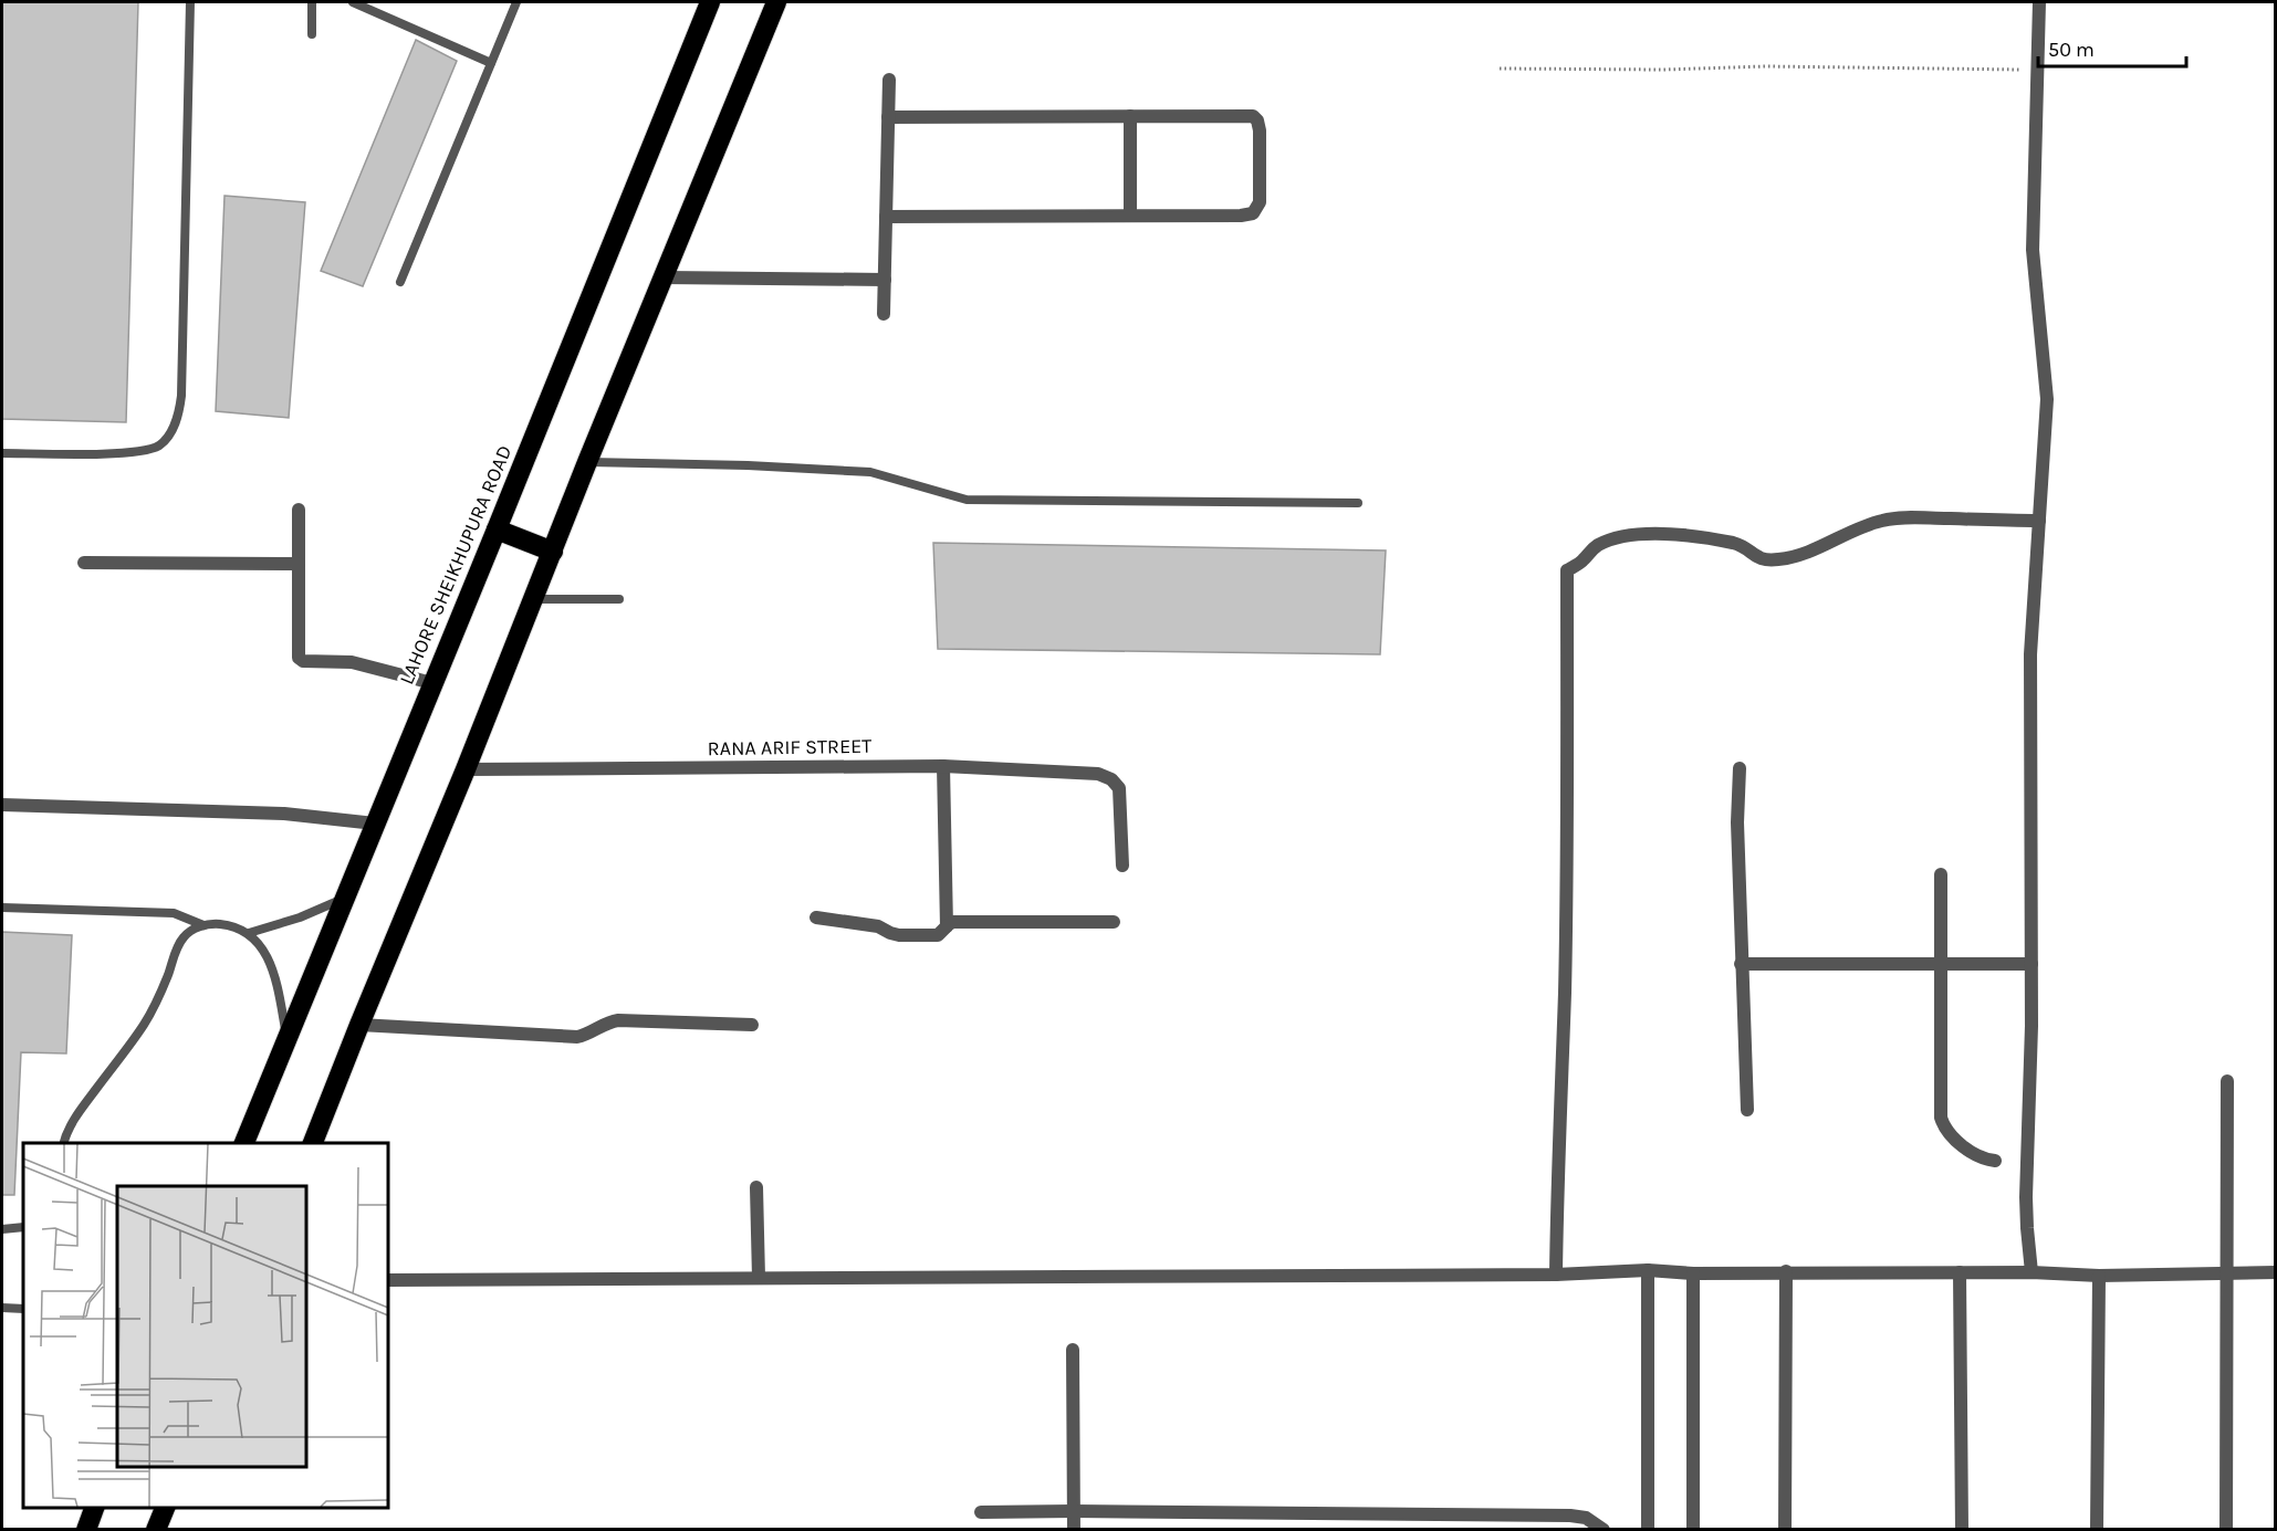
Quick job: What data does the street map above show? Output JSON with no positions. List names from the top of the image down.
{
  "streets": {
    "highway": ["LAHORE SHEIKHUPURA ROAD"],
    "street": ["RANA ARIF STREET"]
  },
  "scale_bar": "50 m"
}
